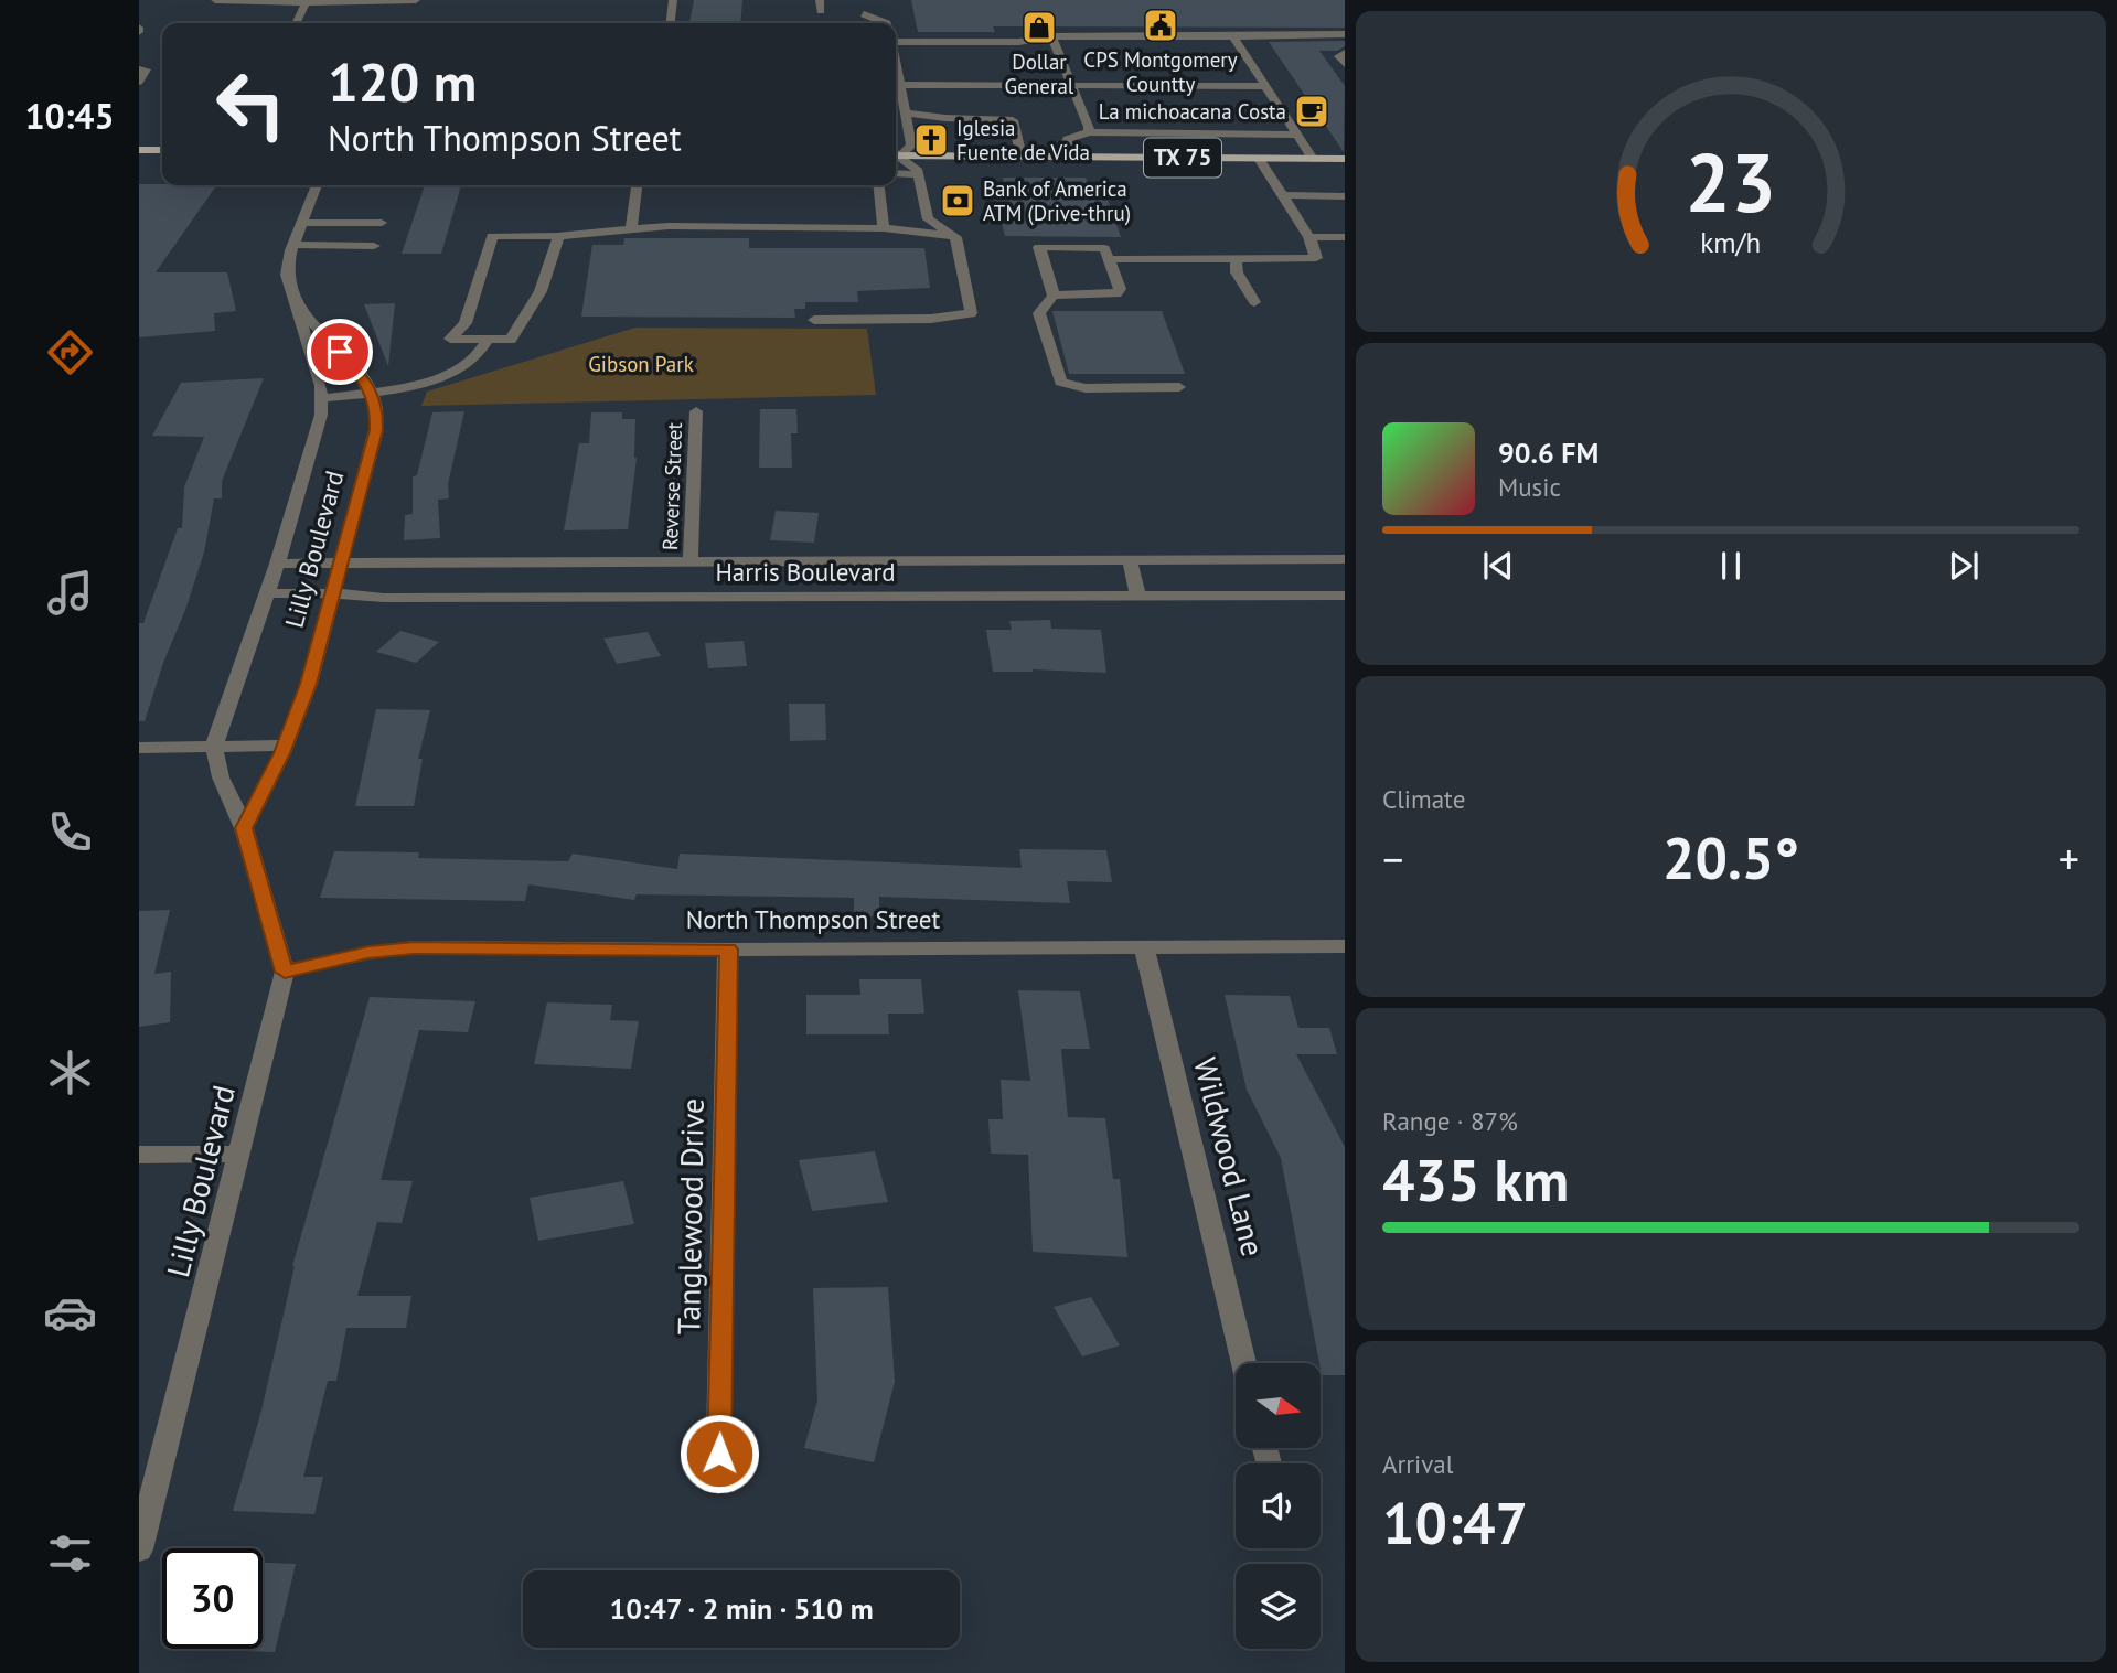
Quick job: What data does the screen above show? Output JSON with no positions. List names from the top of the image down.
{
  "streets": {
    "main road": ["TX 75"],
    "street": [
      "Reverse Street",
      "Lilly Boulevard",
      "Harris Boulevard",
      "North Thompson Street",
      "Wildwood Lane",
      "Tanglewood Drive"
    ]
  },
  "crossings": [
    ["Reverse Street", "Harris Boulevard"],
    ["Lilly Boulevard", "Harris Boulevard"],
    ["Lilly Boulevard", "North Thompson Street"],
    ["North Thompson Street", "Wildwood Lane"],
    ["North Thompson Street", "Tanglewood Drive"]
  ],
  "parks": ["Gibson Park"],
  "places": {
    "public building": ["CPS Montgomery Countty"],
    "shop": ["Dollar General"],
    "cafe": ["La michoacana Costa"],
    "church": ["Iglesia Fuente de Vida"],
    "bank": ["Bank of America ATM (Drive-thru)"]
  },
  "north": "right",
  "page": {
    "tabs": "10:45",
    "turn": ["120 m", "North Thompson Street"],
    "song": ["90.6 FM", "Music"],
    "tile": [
      "Climate",
      ["Range · 87%", "435 km"],
      ["Arrival", "10:47"]
    ],
    "heat": ["−", "20.5°", "+"],
    "limit": "30",
    "trip": "10:47 · 2 min · 510 m",
    "gauge": ["23", "km/h"]
  }
}
